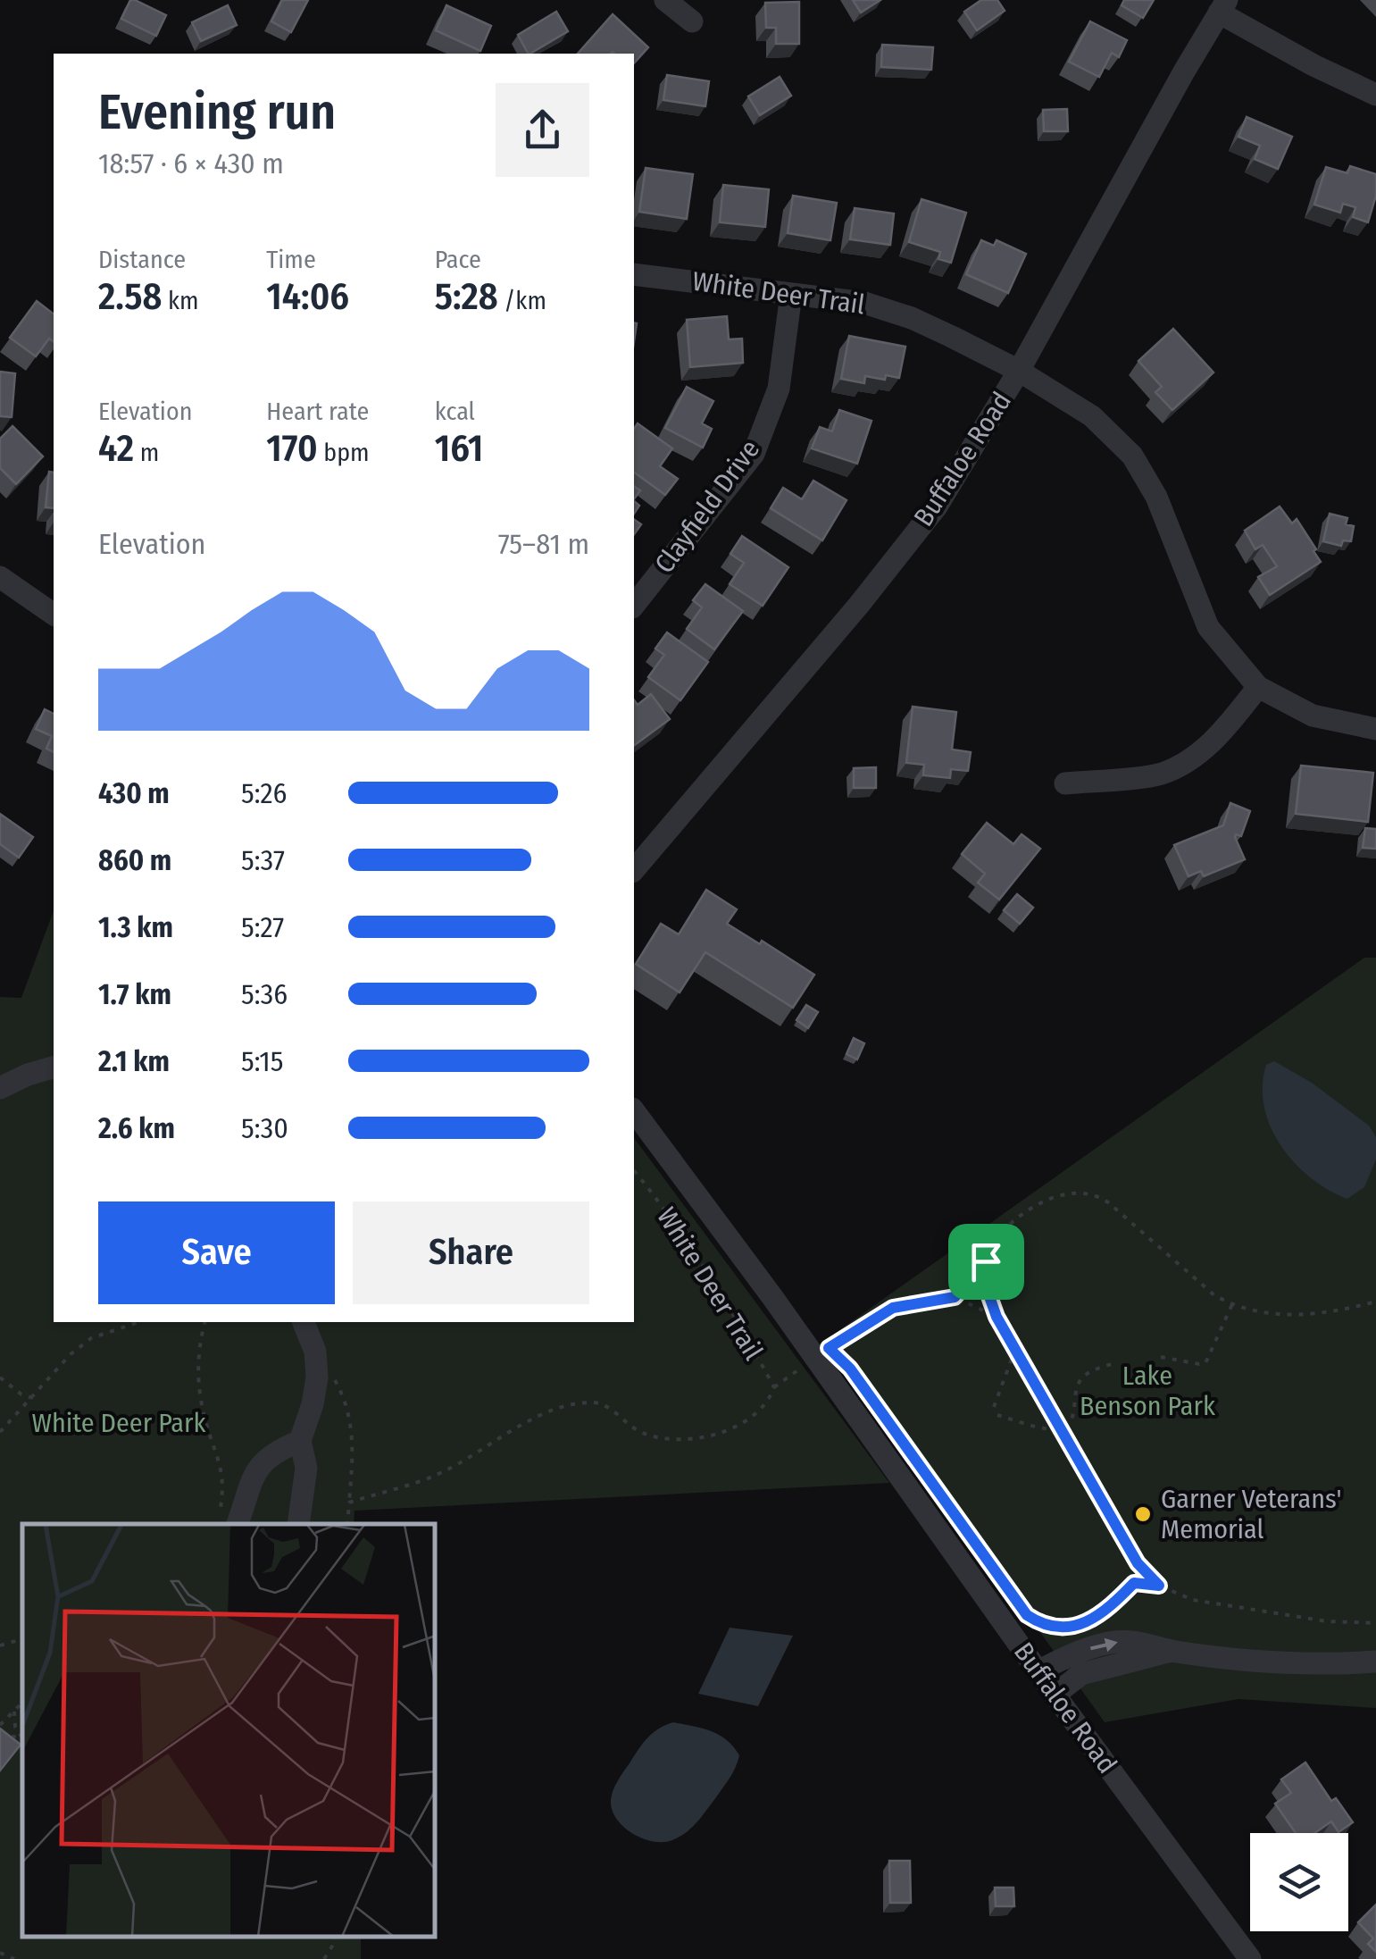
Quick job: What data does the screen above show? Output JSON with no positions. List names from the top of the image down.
{
  "streets": {
    "street": ["White Deer Trail", "Buffaloe Road", "Clayfield Drive"]
  },
  "crossings": [
    ["White Deer Trail", "Buffaloe Road"],
    ["White Deer Trail", "Clayfield Drive"]
  ],
  "parks": ["Lake Benson Park", "White Deer Park"],
  "places": ["Garner Veterans' Memorial"],
  "page": {
    "heading": ["Evening run", "18:57 · 6 × 430 m"],
    "stats": [
      ["Distance", "2.58 km"],
      ["Time", "14:06"],
      ["Pace", "5:28 /km"],
      ["Elevation", "42 m"],
      ["Heart rate", "170 bpm"],
      ["kcal", "161"]
    ],
    "chart": ["Elevation", "75–81 m"],
    "list": [
      {
        "name": "430 m",
        "note": "5:26"
      },
      {
        "name": "860 m",
        "note": "5:37"
      },
      {
        "name": "1.3 km",
        "note": "5:27"
      },
      {
        "name": "1.7 km",
        "note": "5:36"
      },
      {
        "name": "2.1 km",
        "note": "5:15"
      },
      {
        "name": "2.6 km",
        "note": "5:30"
      }
    ],
    "buttons": ["Save", "Share"]
  }
}
